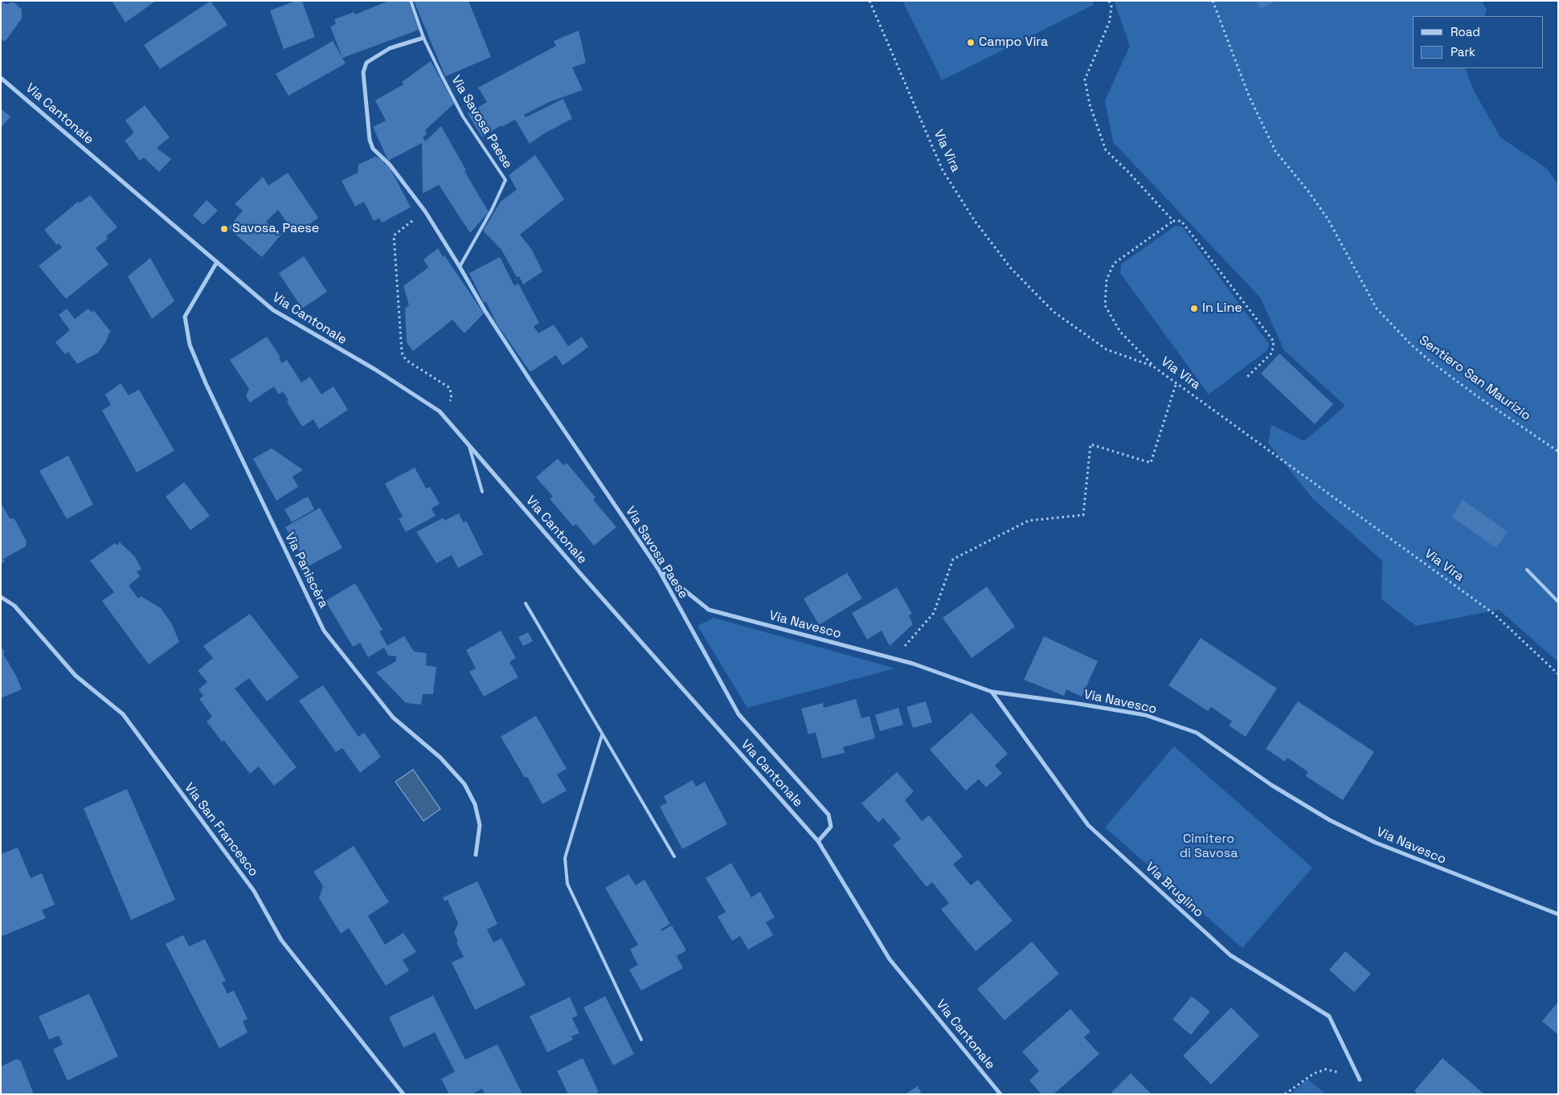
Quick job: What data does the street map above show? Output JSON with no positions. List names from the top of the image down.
{
  "streets": {
    "street": [
      "Via Cantonale",
      "Via Savosa Paese",
      "Via Paniscèra",
      "Via Navesco",
      "Via San Francesco",
      "Via Bruglino"
    ],
    "path": ["Via Vira", "Sentiero San Maurizio"]
  },
  "crossings": [
    ["Via Cantonale", "Via Savosa Paese"],
    ["Via Cantonale", "Via Paniscèra"],
    ["Via Savosa Paese", "Via Navesco"],
    ["Via Navesco", "Via Bruglino"]
  ],
  "parks": ["Cimitero di Savosa"],
  "places": ["Campo Vira", "Savosa, Paese", "In Line"],
  "legend": ["Road", "Park"]
}
